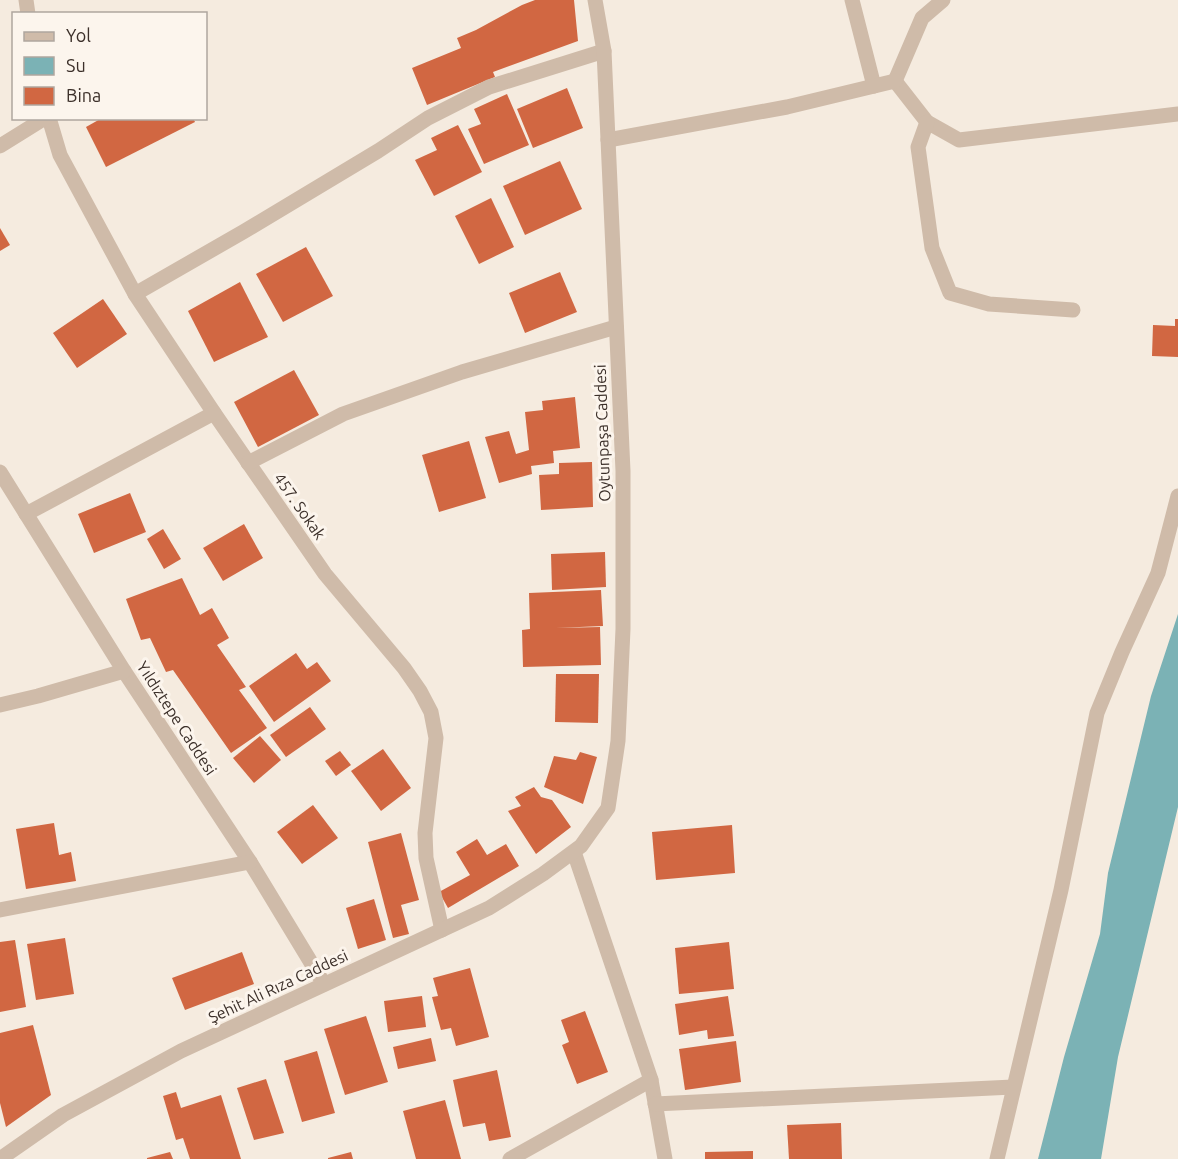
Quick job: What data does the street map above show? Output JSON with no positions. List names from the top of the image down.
{
  "streets": {
    "street": [
      "Oytunpaşa Caddesi",
      "457. Sokak",
      "Yıldıztepe Caddesi",
      "Şehit Ali Rıza Caddesi"
    ]
  },
  "crossings": [
    ["Oytunpaşa Caddesi", "Şehit Ali Rıza Caddesi"],
    ["457. Sokak", "Şehit Ali Rıza Caddesi"],
    ["Yıldıztepe Caddesi", "Şehit Ali Rıza Caddesi"]
  ],
  "legend": ["Yol", "Su", "Bina"]
}
